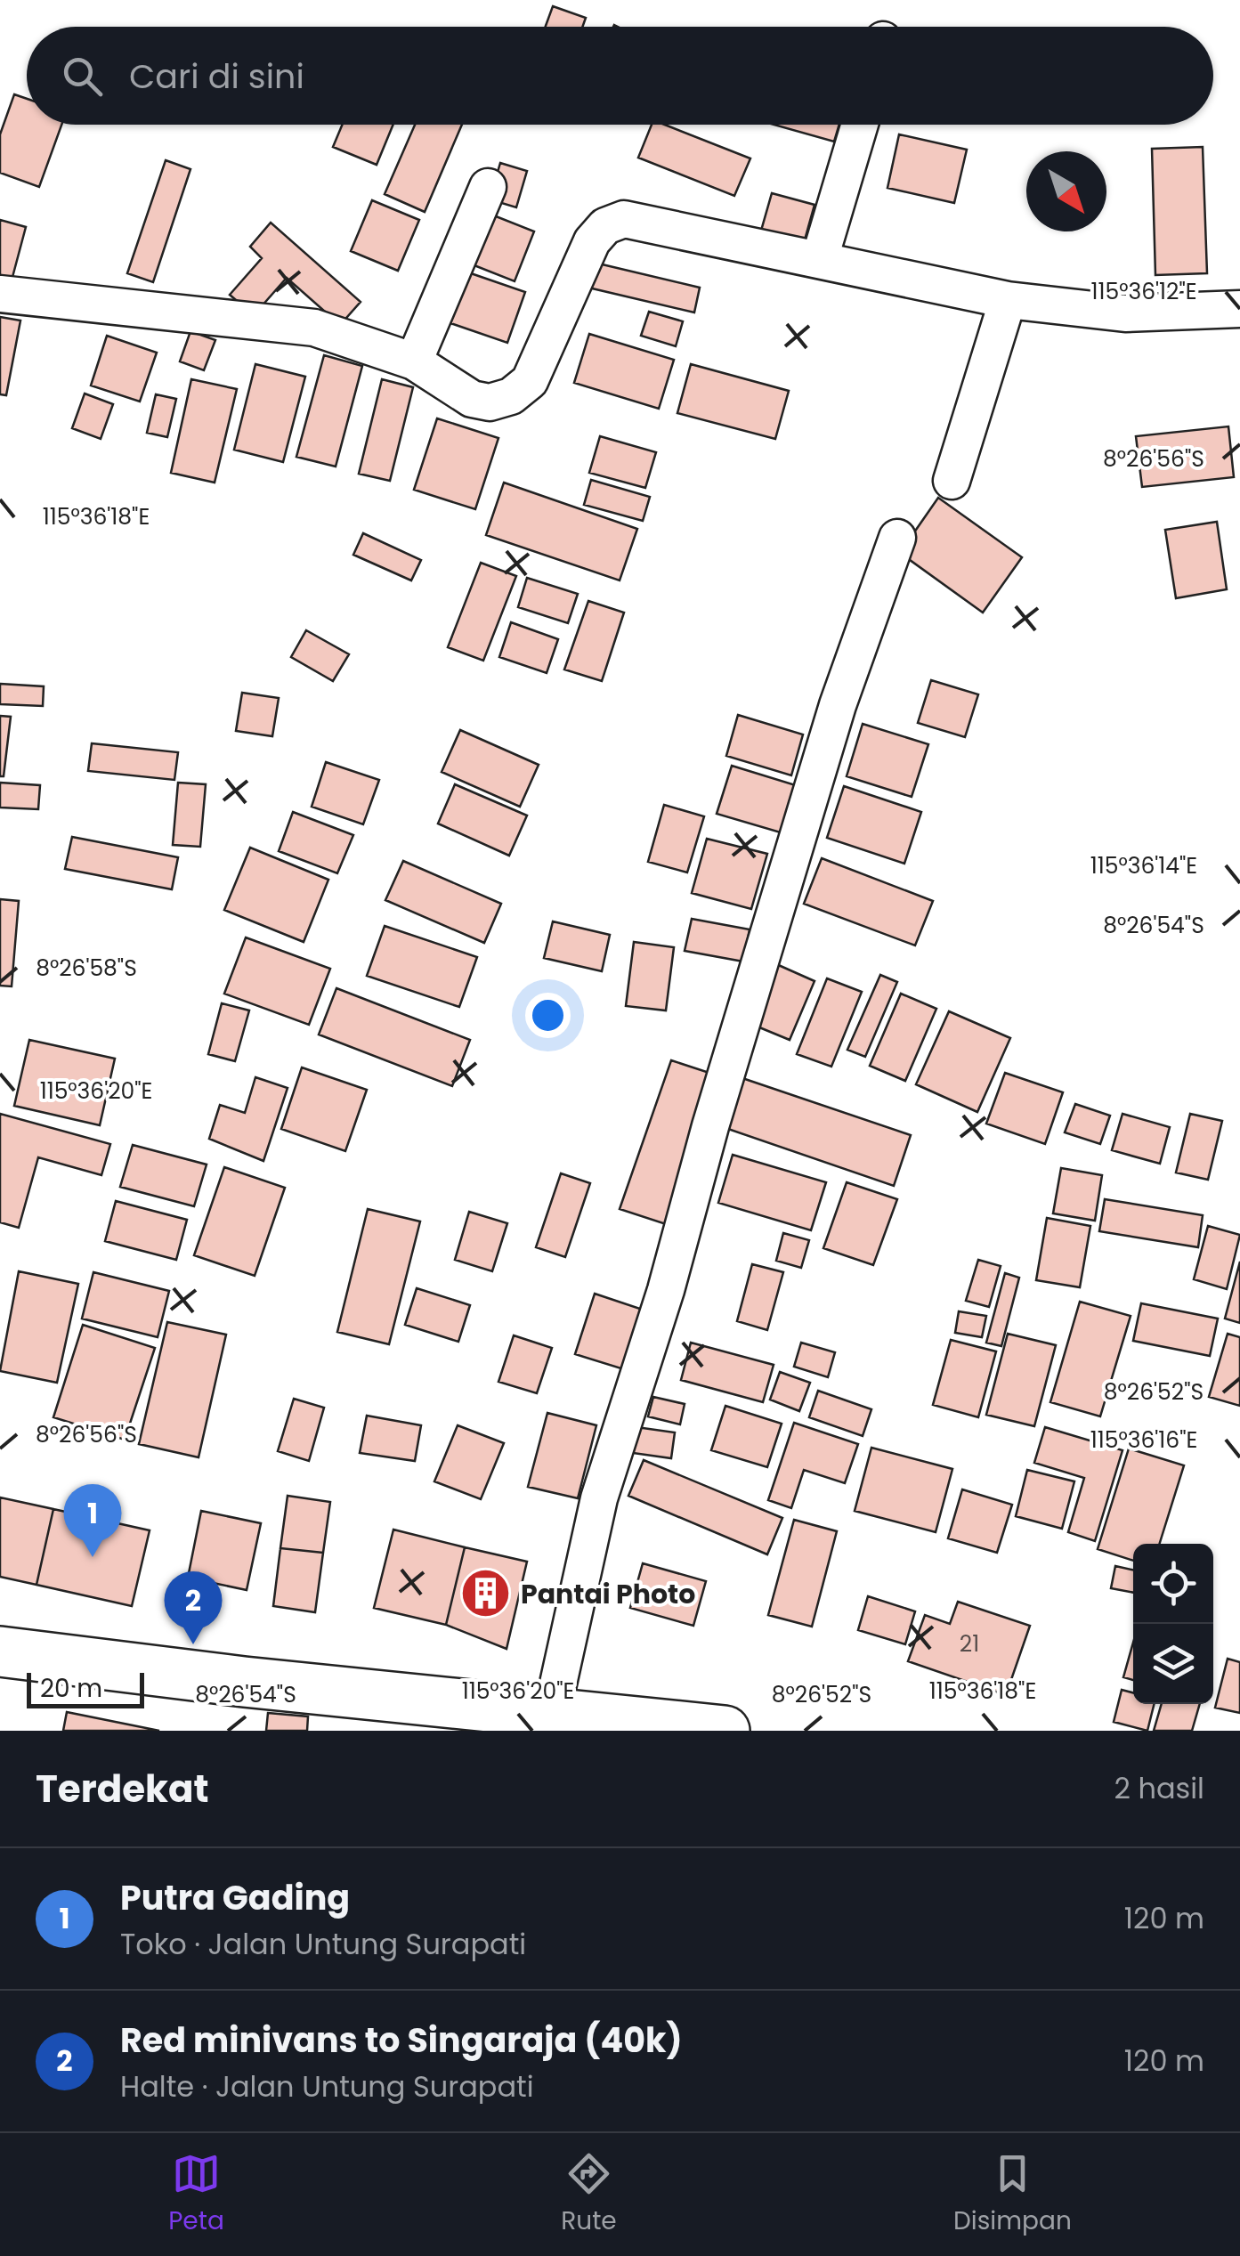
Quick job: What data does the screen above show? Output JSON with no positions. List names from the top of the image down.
{
  "places": {
    "building": ["Pantai Photo"]
  },
  "house_numbers": ["21"],
  "scale_bar": "20 m",
  "north": "bottom right",
  "page": {
    "search": "Cari di sini",
    "pins": ["1", "2"],
    "scale": "20 m",
    "heading": ["Terdekat", "2 hasil"],
    "list": [
      {
        "mark": "1",
        "name": "Putra Gading",
        "note": "Toko · Jalan Untung Surapati",
        "value": "120 m"
      },
      {
        "mark": "2",
        "name": "Red minivans to Singaraja (40k)",
        "note": "Halte · Jalan Untung Surapati",
        "value": "120 m"
      }
    ],
    "nav": ["Peta", "Rute", "Disimpan"]
  },
  "coordinates": [
    "115°36'12\"E",
    "8°26'56\"S",
    "115°36'18\"E",
    "115°36'14\"E",
    "8°26'54\"S",
    "8°26'58\"S",
    "115°36'20\"E",
    "8°26'52\"S",
    "115°36'16\"E"
  ]
}
